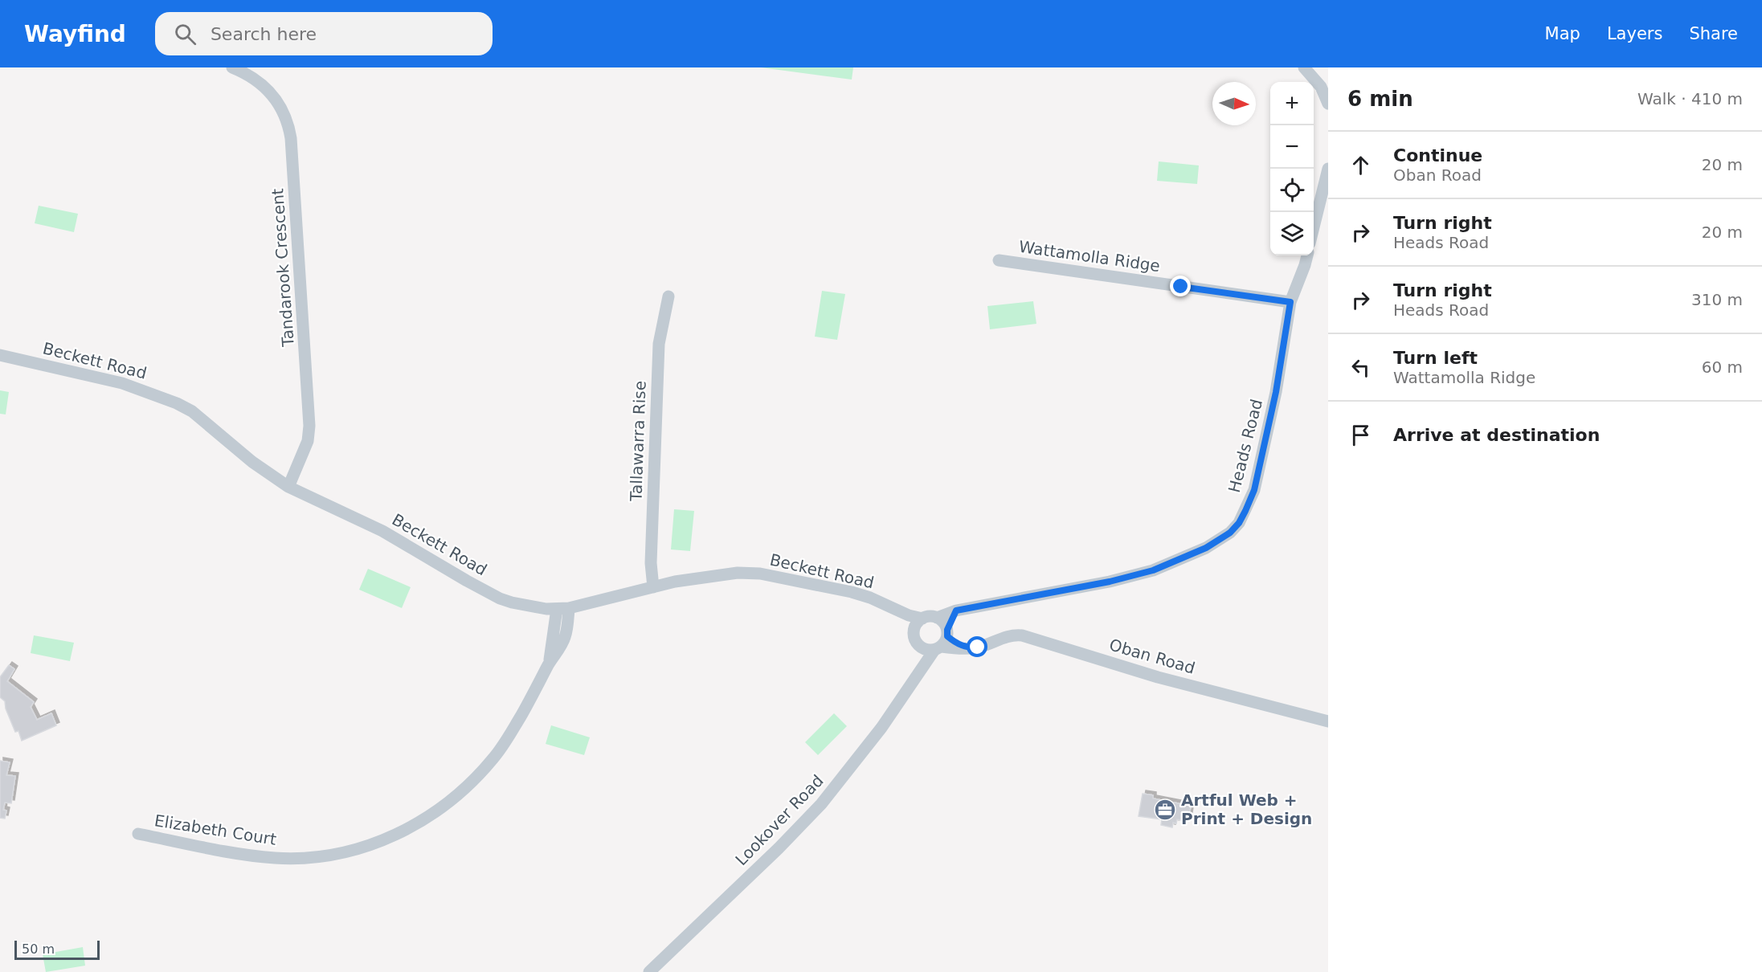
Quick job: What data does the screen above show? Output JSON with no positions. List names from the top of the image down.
{
  "streets": {
    "street": [
      "Wattamolla Ridge",
      "Tandarook Crescent",
      "Beckett Road",
      "Tallawarra Rise",
      "Heads Road",
      "Oban Road",
      "Lookover Road",
      "Elizabeth Court"
    ]
  },
  "crossings": [
    ["Wattamolla Ridge", "Heads Road"],
    ["Tandarook Crescent", "Beckett Road"],
    ["Beckett Road", "Tallawarra Rise"],
    ["Beckett Road", "Heads Road"],
    ["Beckett Road", "Oban Road"],
    ["Beckett Road", "Lookover Road"],
    ["Beckett Road", "Elizabeth Court"],
    ["Heads Road", "Oban Road"],
    ["Heads Road", "Lookover Road"],
    ["Oban Road", "Lookover Road"]
  ],
  "places": {
    "office": ["Artful Web + Print + Design"]
  },
  "scale_bar": "50 m",
  "north": "right",
  "page": {
    "header": "Wayfind",
    "search": "Search here",
    "nav": ["Map", "Layers", "Share"],
    "heading": ["6 min", "Walk · 410 m"],
    "map_buttons": ["+", "−"],
    "list": [
      ["Continue", "Oban Road", "20 m"],
      ["Turn right", "Heads Road", "20 m"],
      ["Turn right", "Heads Road", "310 m"],
      ["Turn left", "Wattamolla Ridge", "60 m"],
      "Arrive at destination"
    ],
    "scale": "50 m"
  }
}
